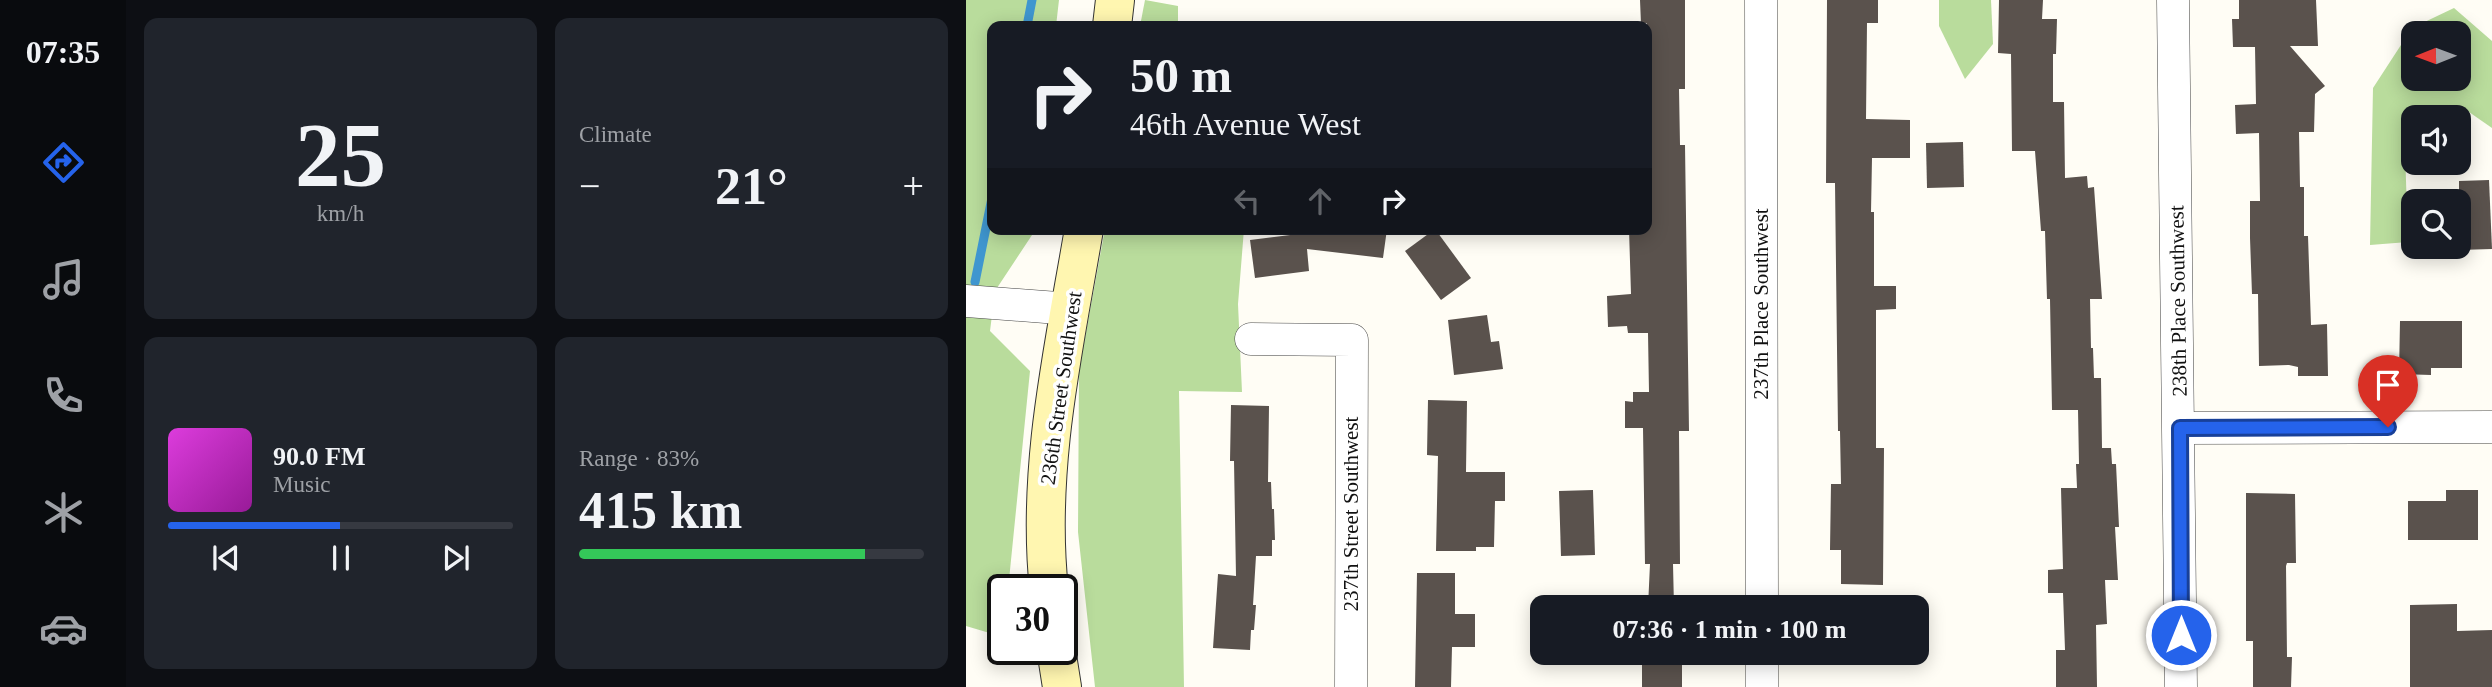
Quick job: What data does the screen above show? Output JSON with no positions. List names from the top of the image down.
{
  "streets": {
    "main road": ["236th Street Southwest"],
    "street": ["238th Place Southwest", "237th Place Southwest", "237th Street Southwest"]
  },
  "north": "left",
  "page": {
    "tabs": "07:35",
    "tile": [
      ["25", "km/h"],
      "Climate",
      ["Range · 83%", "415 km"]
    ],
    "turn": ["50 m", "46th Avenue West"],
    "heat": ["−", "21°", "+"],
    "song": ["90.0 FM", "Music"],
    "limit": "30",
    "trip": "07:36 · 1 min · 100 m"
  }
}
